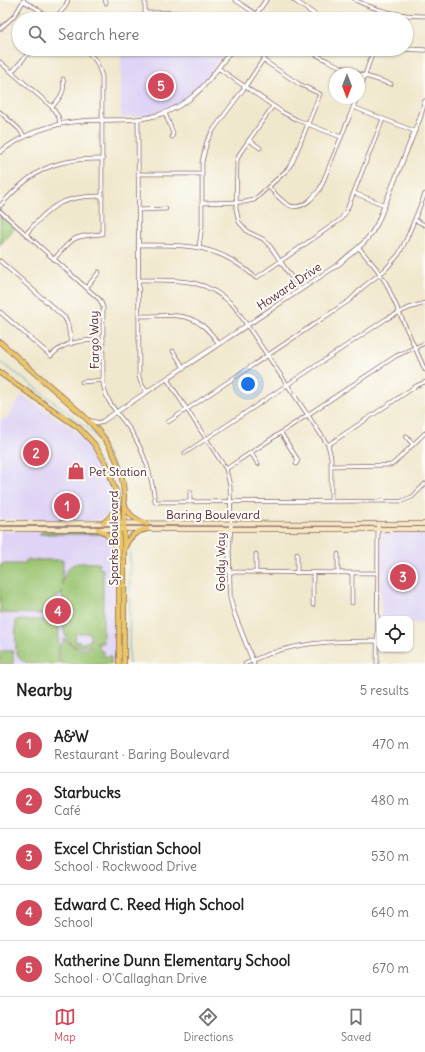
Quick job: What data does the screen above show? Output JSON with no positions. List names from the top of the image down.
{
  "streets": {
    "main road": ["Baring Boulevard", "Sparks Boulevard"],
    "street": ["Howard Drive", "Fargo Way", "Goldy Way"]
  },
  "crossings": [
    ["Howard Drive", "Fargo Way"],
    ["Howard Drive", "Sparks Boulevard"],
    ["Howard Drive", "Goldy Way"],
    ["Baring Boulevard", "Sparks Boulevard"],
    ["Baring Boulevard", "Goldy Way"]
  ],
  "places": {
    "shop": ["Pet Station"]
  },
  "north": "bottom",
  "page": {
    "search": "Search here",
    "pins": [
      "5",
      "2",
      "1",
      "3",
      "4"
    ],
    "heading": ["Nearby", "5 results"],
    "list": [
      {
        "mark": "1",
        "name": "A&W",
        "note": "Restaurant · Baring Boulevard",
        "value": "470 m"
      },
      {
        "mark": "2",
        "name": "Starbucks",
        "note": "Café",
        "value": "480 m"
      },
      {
        "mark": "3",
        "name": "Excel Christian School",
        "note": "School · Rockwood Drive",
        "value": "530 m"
      },
      {
        "mark": "4",
        "name": "Edward C. Reed High School",
        "note": "School",
        "value": "640 m"
      },
      {
        "mark": "5",
        "name": "Katherine Dunn Elementary School",
        "note": "School · O'Callaghan Drive",
        "value": "670 m"
      }
    ],
    "nav": ["Map", "Directions", "Saved"]
  }
}
